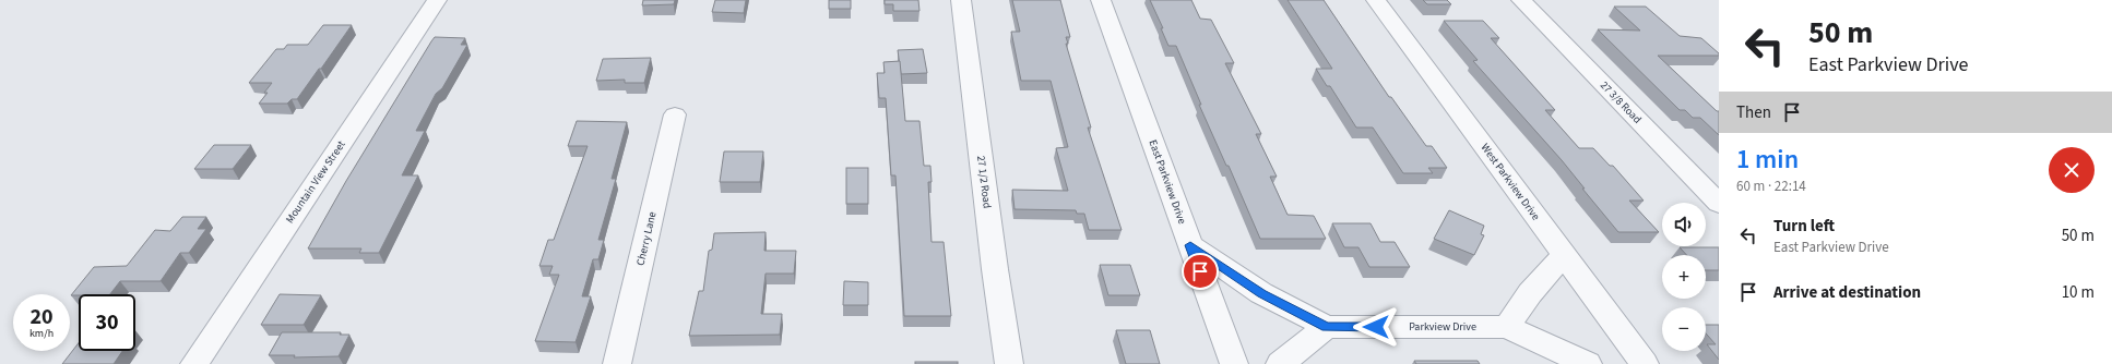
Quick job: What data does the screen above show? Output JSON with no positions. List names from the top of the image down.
{
  "streets": {
    "street": [
      "27 3/8 Road",
      "Mountain View Street",
      "27 1/2 Road",
      "East Parkview Drive",
      "West Parkview Drive",
      "Cherry Lane",
      "Parkview Drive"
    ]
  },
  "crossings": [
    ["East Parkview Drive", "Parkview Drive"]
  ],
  "page": {
    "turn": ["50 m", "East Parkview Drive"],
    "then": "Then",
    "heading": ["1 min", "60 m · 22:14"],
    "map_buttons": ["+", "−"],
    "list": [
      {
        "name": "Turn left",
        "note": "East Parkview Drive",
        "value": "50 m"
      },
      {
        "name": "Arrive at destination",
        "value": "10 m"
      }
    ],
    "speed": "20 km/h",
    "limit": "30"
  }
}
